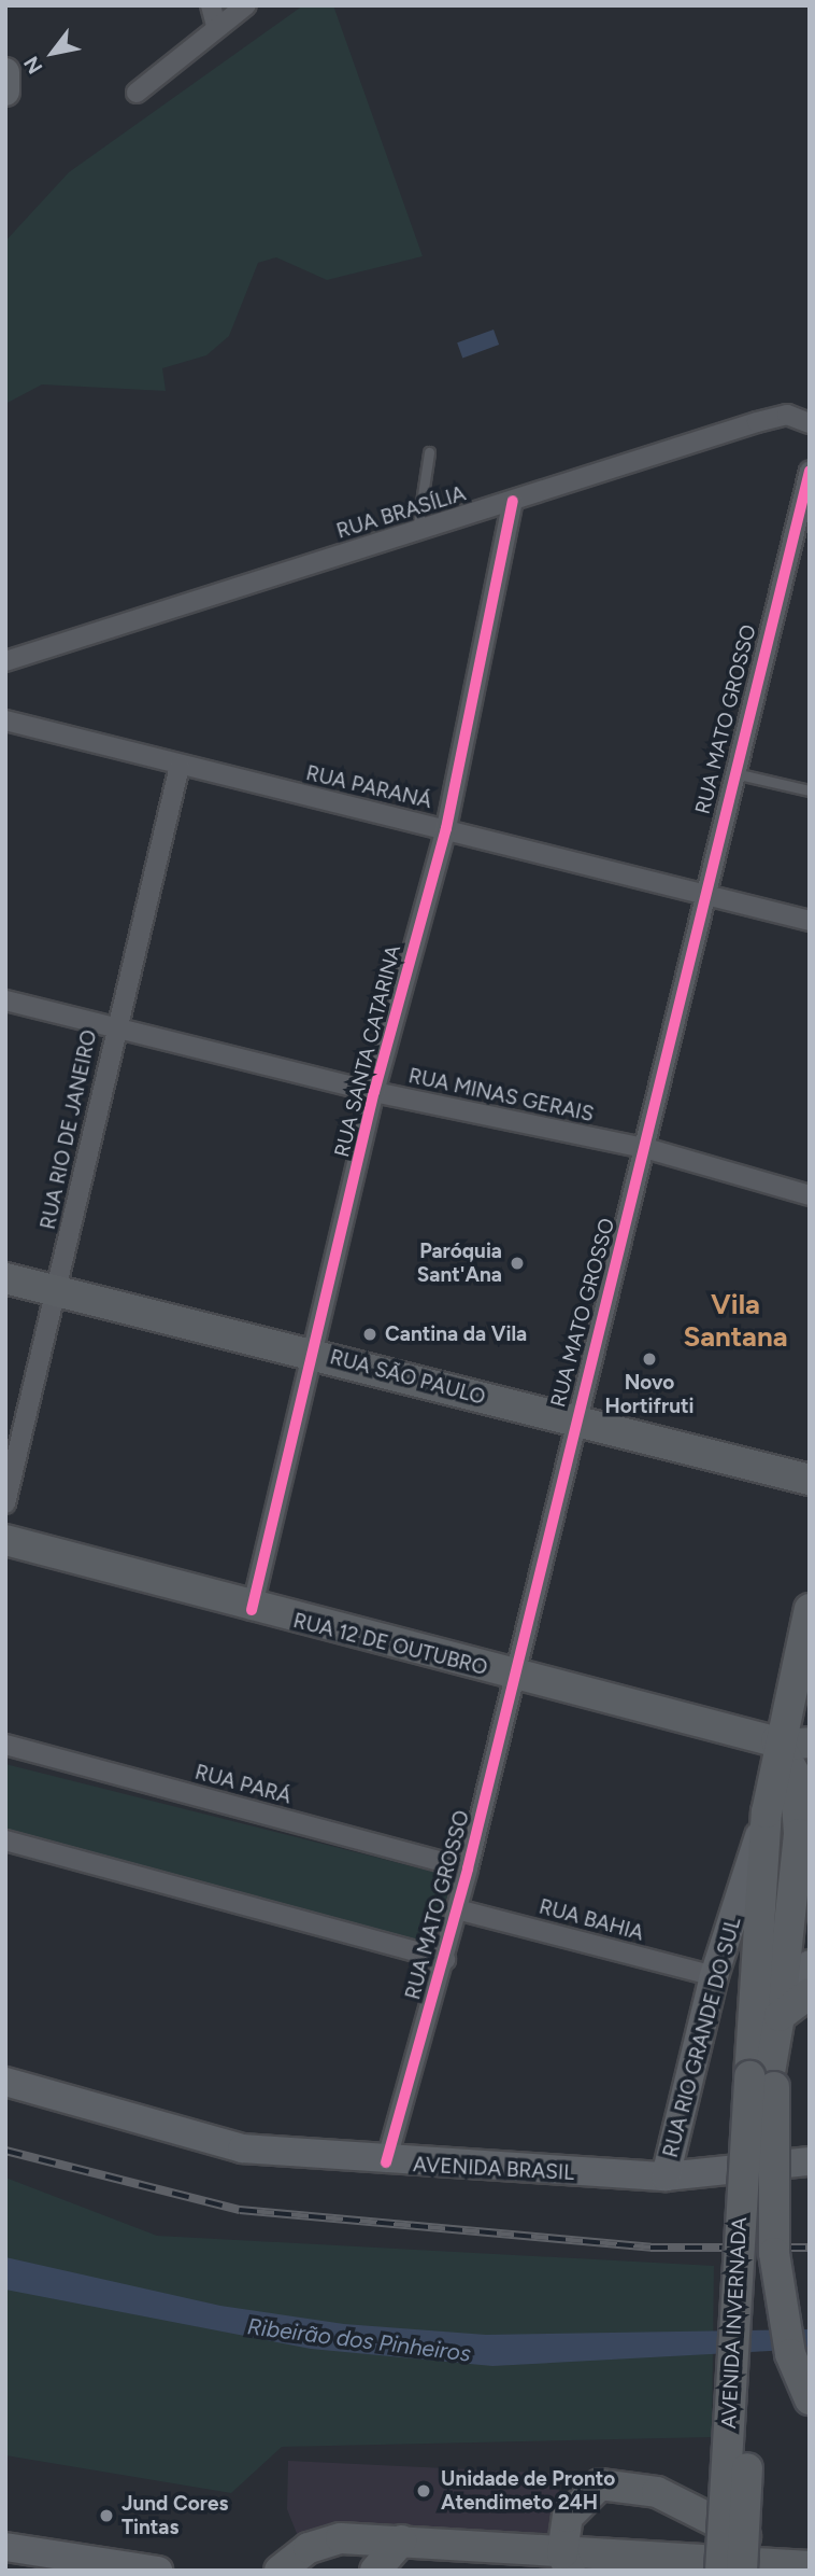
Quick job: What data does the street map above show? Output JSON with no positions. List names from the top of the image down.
{
  "streets": {
    "main road": [
      "RUA SÃO PAULO",
      "RUA 12 DE OUTUBRO",
      "RUA RIO GRANDE DO SUL",
      "AVENIDA BRASIL",
      "AVENIDA INVERNADA"
    ],
    "street": [
      "RUA BRASÍLIA",
      "RUA MATO GROSSO",
      "RUA PARANÁ",
      "RUA SANTA CATARINA",
      "RUA MINAS GERAIS",
      "RUA RIO DE JANEIRO",
      "RUA PARÁ",
      "RUA BAHIA"
    ]
  },
  "crossings": [
    ["RUA BRASÍLIA", "RUA SANTA CATARINA"],
    ["RUA MATO GROSSO", "RUA PARANÁ"],
    ["RUA MATO GROSSO", "RUA MINAS GERAIS"],
    ["RUA MATO GROSSO", "RUA SÃO PAULO"],
    ["RUA MATO GROSSO", "RUA 12 DE OUTUBRO"],
    ["RUA MATO GROSSO", "RUA PARÁ"],
    ["RUA MATO GROSSO", "RUA BAHIA"],
    ["RUA MATO GROSSO", "AVENIDA BRASIL"],
    ["RUA PARANÁ", "RUA SANTA CATARINA"],
    ["RUA PARANÁ", "RUA RIO DE JANEIRO"],
    ["RUA SANTA CATARINA", "RUA MINAS GERAIS"],
    ["RUA SANTA CATARINA", "RUA SÃO PAULO"],
    ["RUA SANTA CATARINA", "RUA 12 DE OUTUBRO"],
    ["RUA MINAS GERAIS", "RUA RIO DE JANEIRO"],
    ["RUA RIO DE JANEIRO", "RUA SÃO PAULO"],
    ["RUA BAHIA", "RUA RIO GRANDE DO SUL"],
    ["RUA RIO GRANDE DO SUL", "AVENIDA BRASIL"]
  ],
  "districts": ["Vila Santana"],
  "water": ["Ribeirão dos Pinheiros"],
  "places": [
    "Paróquia Sant'Ana",
    "Cantina da Vila",
    "Novo Hortifruti",
    "Unidade de Pronto Atendimeto 24H",
    "Jund Cores Tintas"
  ],
  "north": "bottom left"
}
